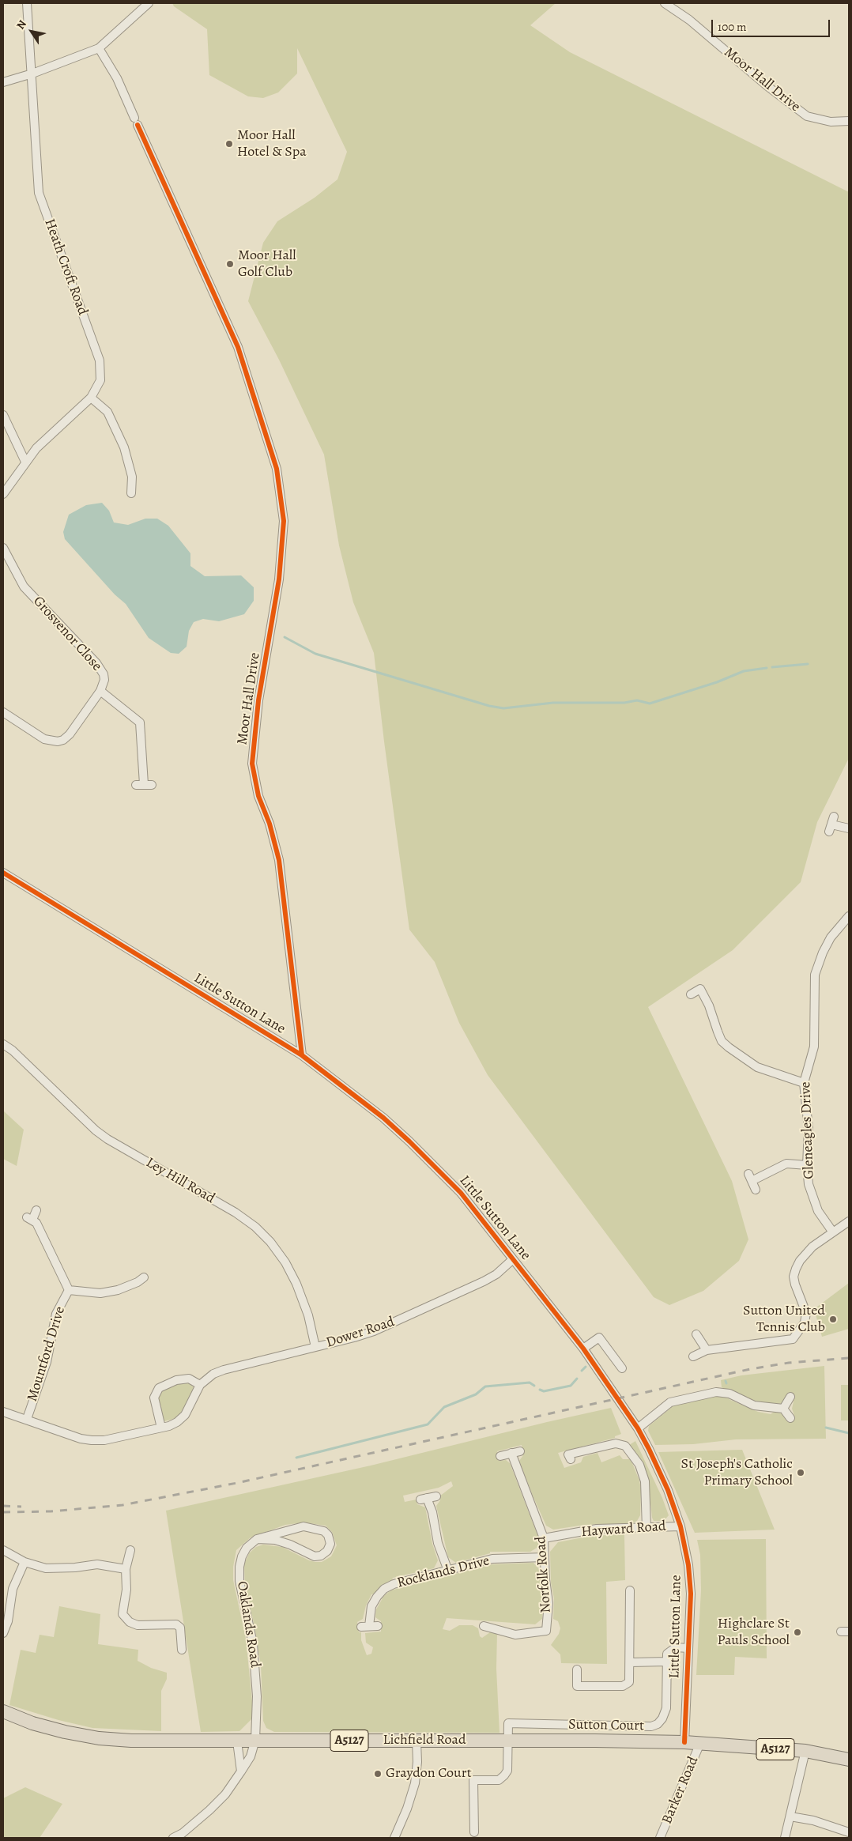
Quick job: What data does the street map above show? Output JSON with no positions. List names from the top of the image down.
{
  "streets": {
    "main road": ["A5127", "Lichfield Road"],
    "street": [
      "Moor Hall Drive",
      "Heath Croft Road",
      "Grosvenor Close",
      "Little Sutton Lane",
      "Gleneagles Drive",
      "Ley Hill Road",
      "Dower Road",
      "Mountford Drive",
      "Hayward Road",
      "Rocklands Drive",
      "Norfolk Road",
      "Oaklands Road",
      "Sutton Court",
      "Barker Road"
    ]
  },
  "crossings": [
    ["Moor Hall Drive", "Little Sutton Lane"],
    ["Little Sutton Lane", "Dower Road"],
    ["Little Sutton Lane", "Hayward Road"],
    ["Little Sutton Lane", "Lichfield Road"],
    ["Ley Hill Road", "Dower Road"],
    ["Dower Road", "Mountford Drive"],
    ["Hayward Road", "Norfolk Road"],
    ["Rocklands Drive", "Norfolk Road"],
    ["Oaklands Road", "Lichfield Road"],
    ["Sutton Court", "Lichfield Road"],
    ["Lichfield Road", "Barker Road"]
  ],
  "places": [
    "Moor Hall Hotel & Spa",
    "Moor Hall Golf Club",
    "Sutton United Tennis Club",
    "St Joseph's Catholic Primary School",
    "Highclare St Pauls School",
    "Graydon Court"
  ],
  "scale_bar": "100 m",
  "north": "top left"
}
